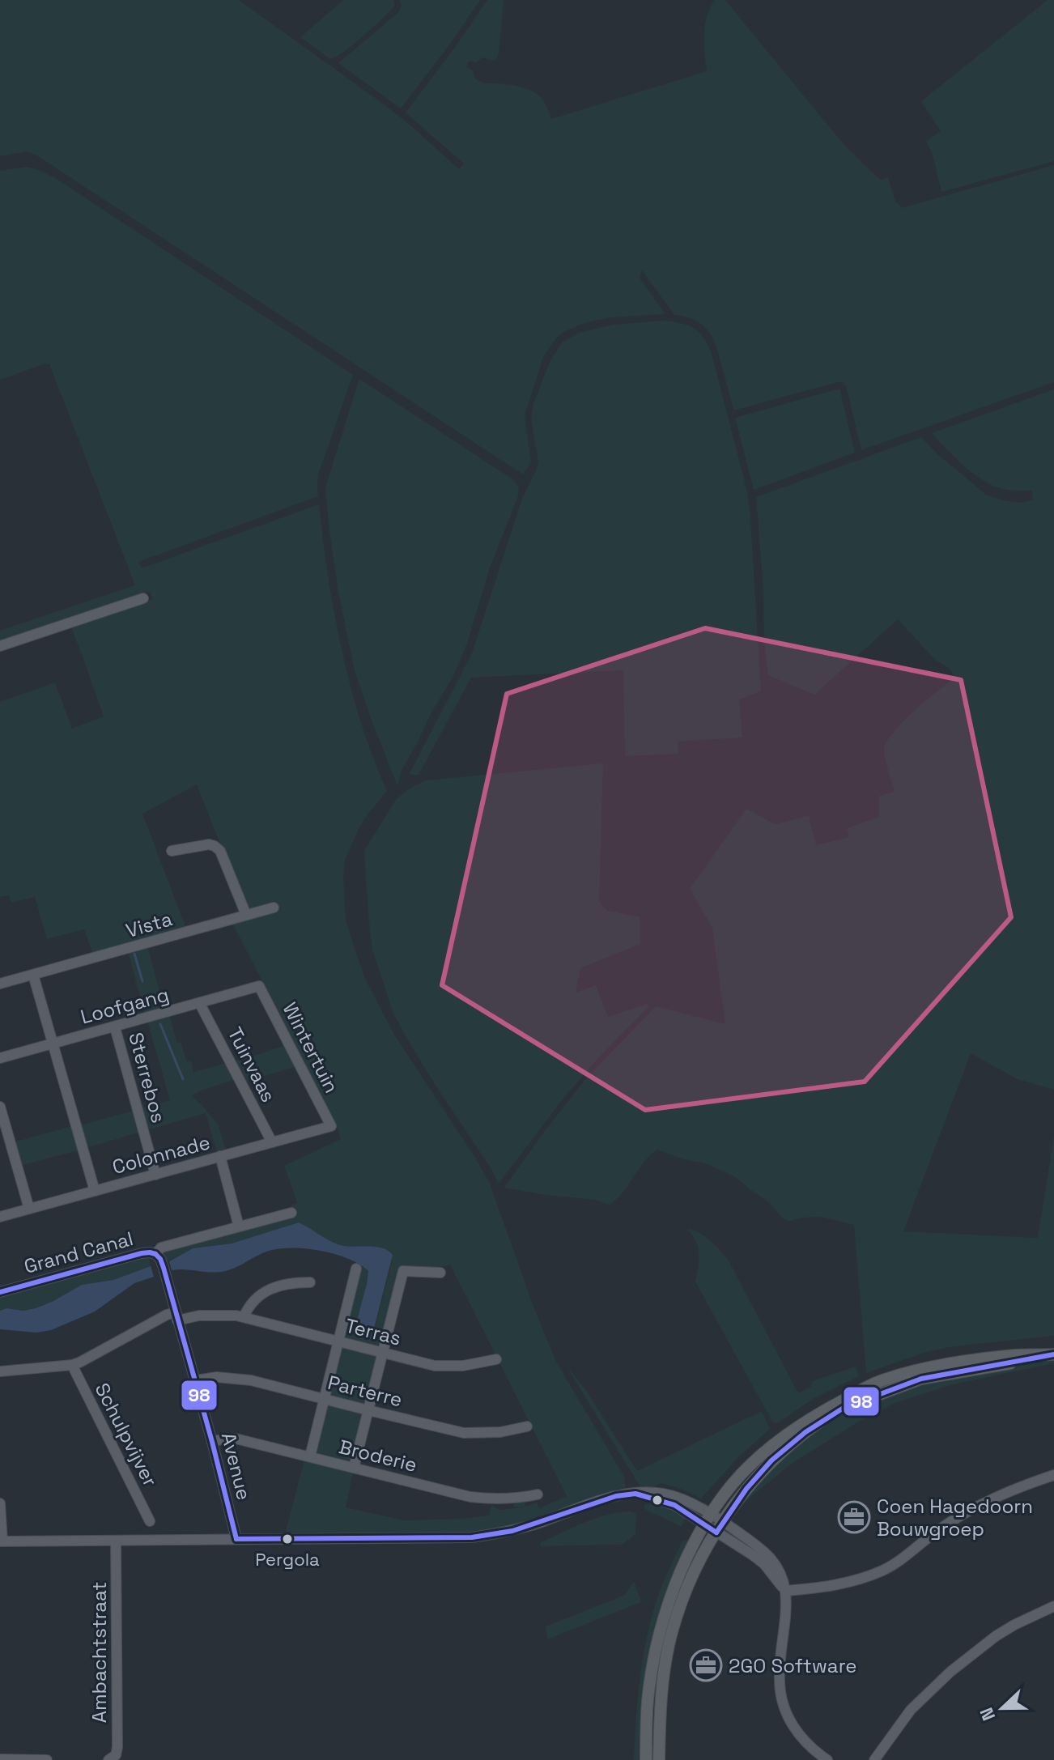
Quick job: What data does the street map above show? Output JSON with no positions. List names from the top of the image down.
{
  "streets": {
    "street": [
      "Vista",
      "Loofgang",
      "Wintertuin",
      "Tuinvaas",
      "Sterrebos",
      "Colonnade",
      "Grand Canal",
      "Terras",
      "Parterre",
      "Schulpvijver",
      "Broderie",
      "Avenue",
      "Ambachtstraat"
    ]
  },
  "crossings": [
    ["Loofgang", "Wintertuin"],
    ["Loofgang", "Tuinvaas"],
    ["Loofgang", "Sterrebos"],
    ["Wintertuin", "Colonnade"],
    ["Tuinvaas", "Colonnade"],
    ["Sterrebos", "Colonnade"],
    ["Grand Canal", "Avenue"],
    ["Terras", "Schulpvijver"],
    ["Terras", "Avenue"],
    ["Parterre", "Avenue"],
    ["Broderie", "Avenue"]
  ],
  "places": {
    "office": ["Coen Hagedoorn Bouwgroep", "2GO Software"],
    "other": ["Pergola"]
  },
  "lines": ["transit line 98"],
  "north": "left"
}
